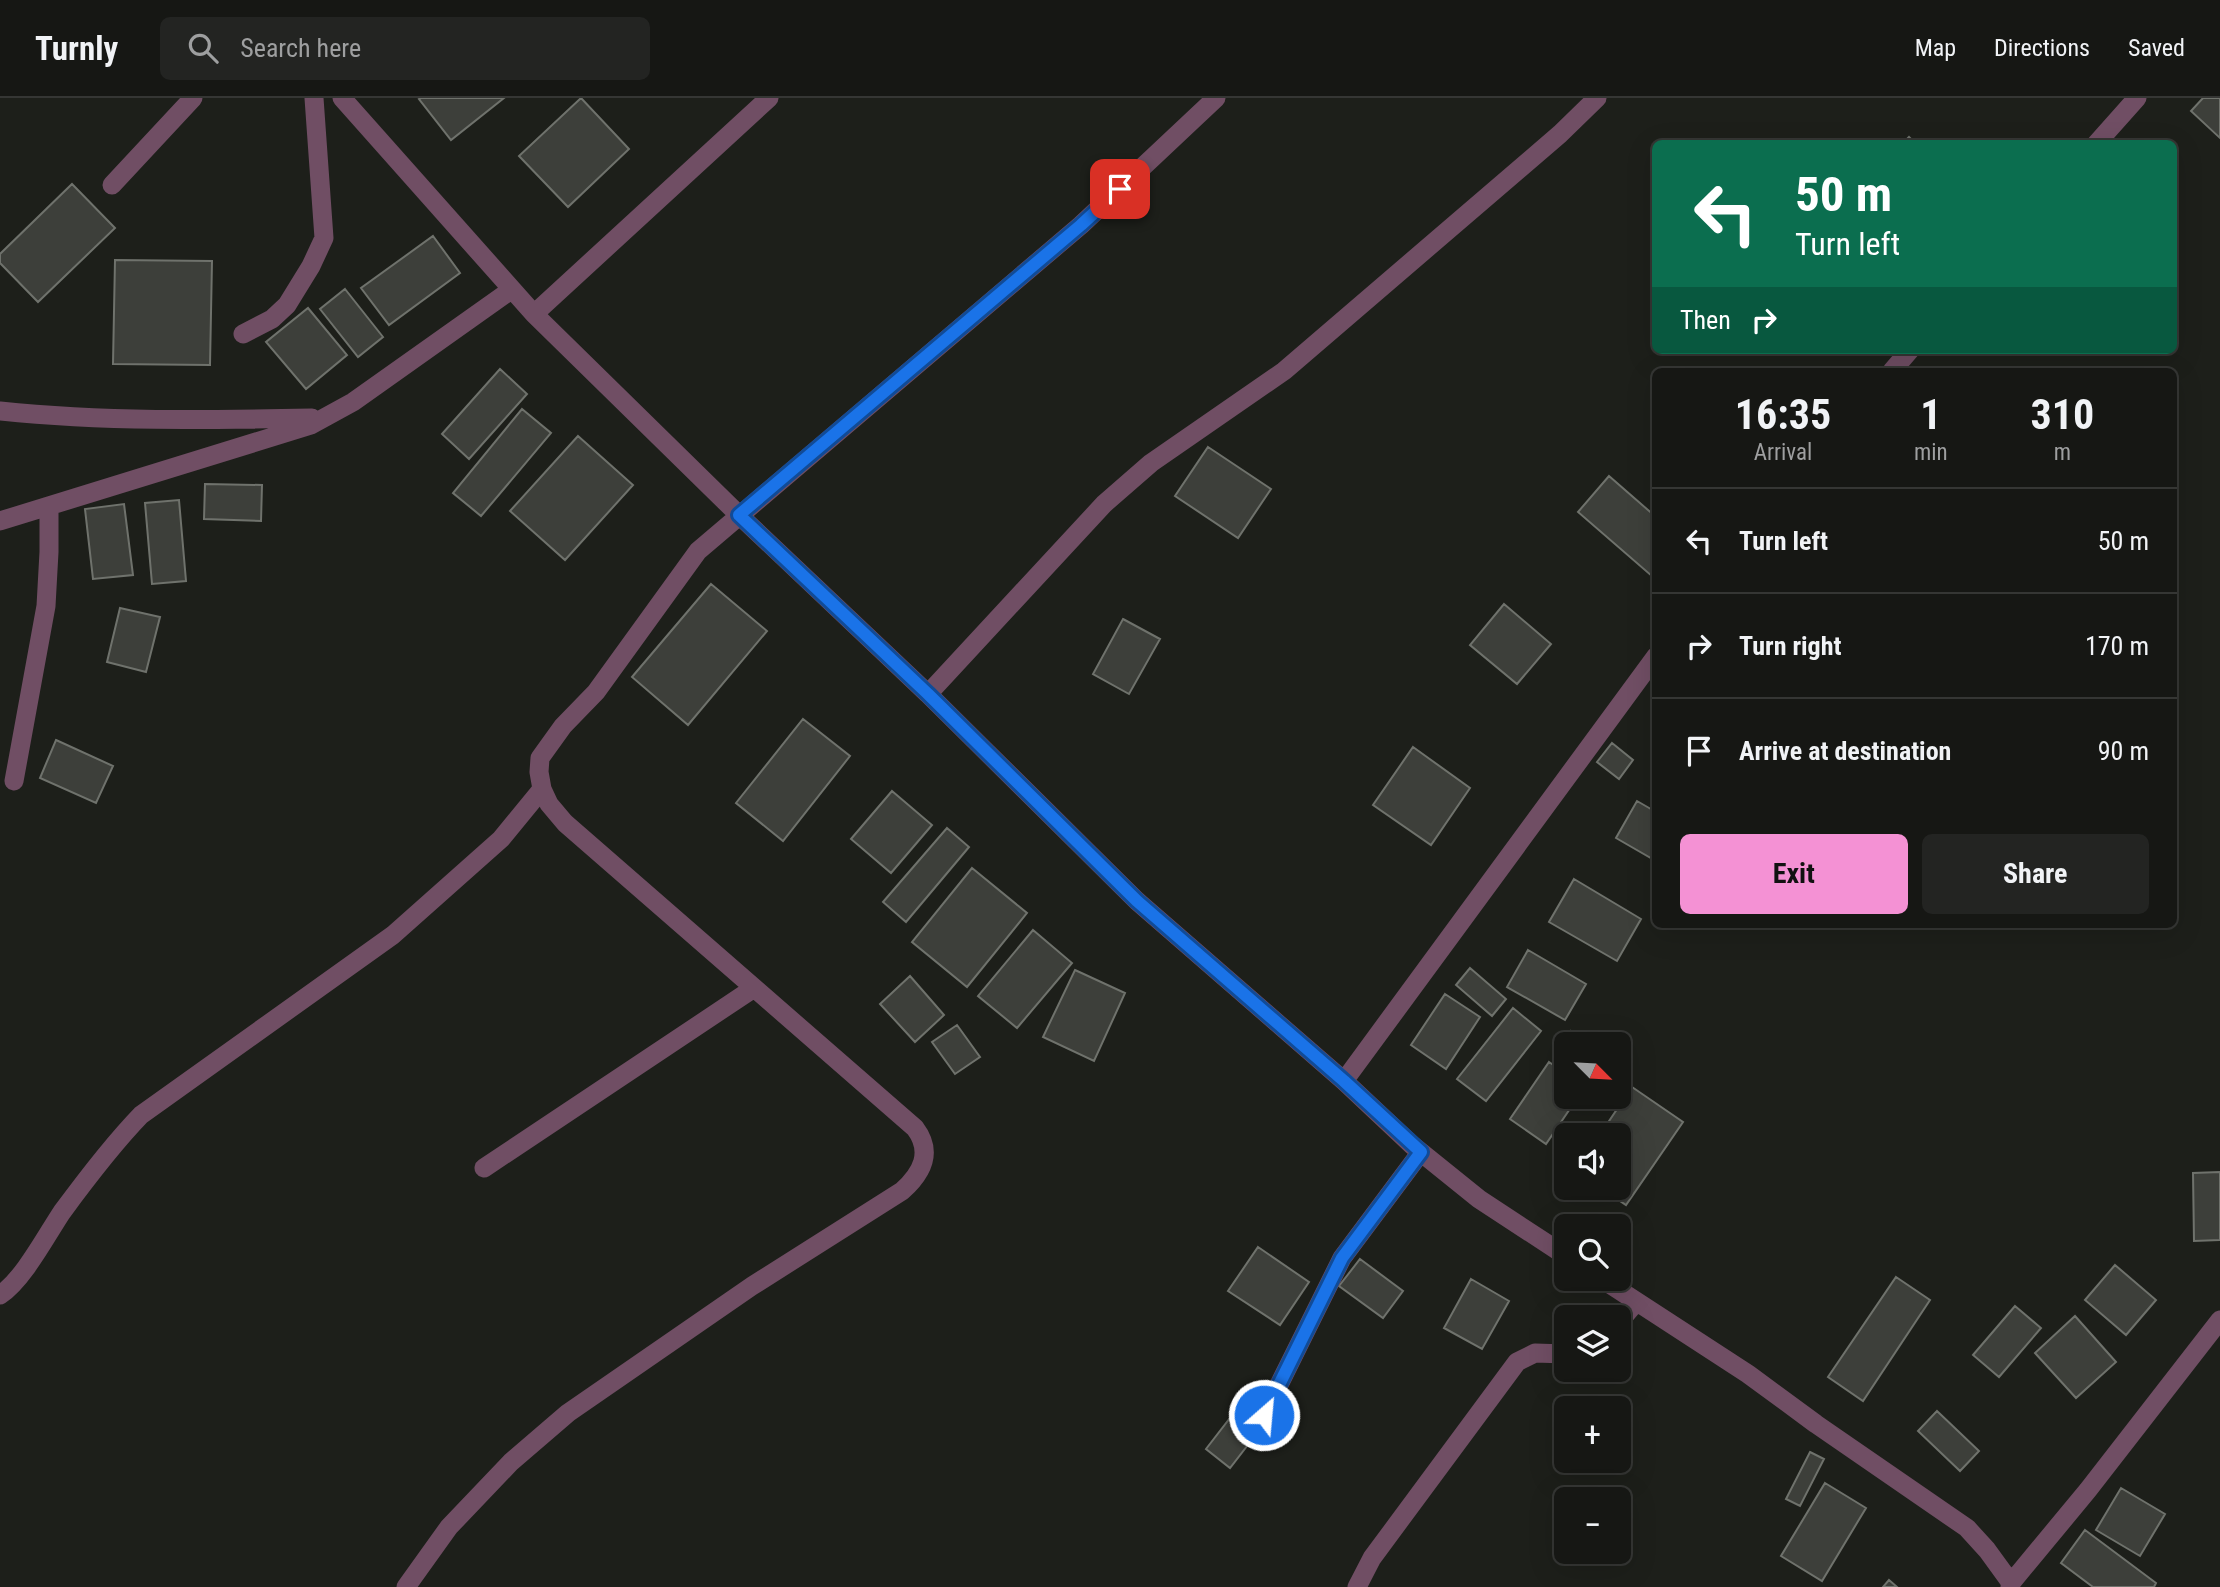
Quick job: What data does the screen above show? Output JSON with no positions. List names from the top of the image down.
{
  "north": "bottom right",
  "page": {
    "header": "Turnly",
    "search": "Search here",
    "nav": ["Map", "Directions", "Saved"],
    "turn": ["50 m", "Turn left"],
    "then": "Then",
    "eta": [
      "16:35",
      "Arrival",
      "1",
      "min",
      "310",
      "m"
    ],
    "list": [
      {
        "name": "Turn left",
        "value": "50 m"
      },
      {
        "name": "Turn right",
        "value": "170 m"
      },
      {
        "name": "Arrive at destination",
        "value": "90 m"
      }
    ],
    "buttons": ["Exit", "Share"],
    "map_buttons": ["+", "−"]
  }
}
